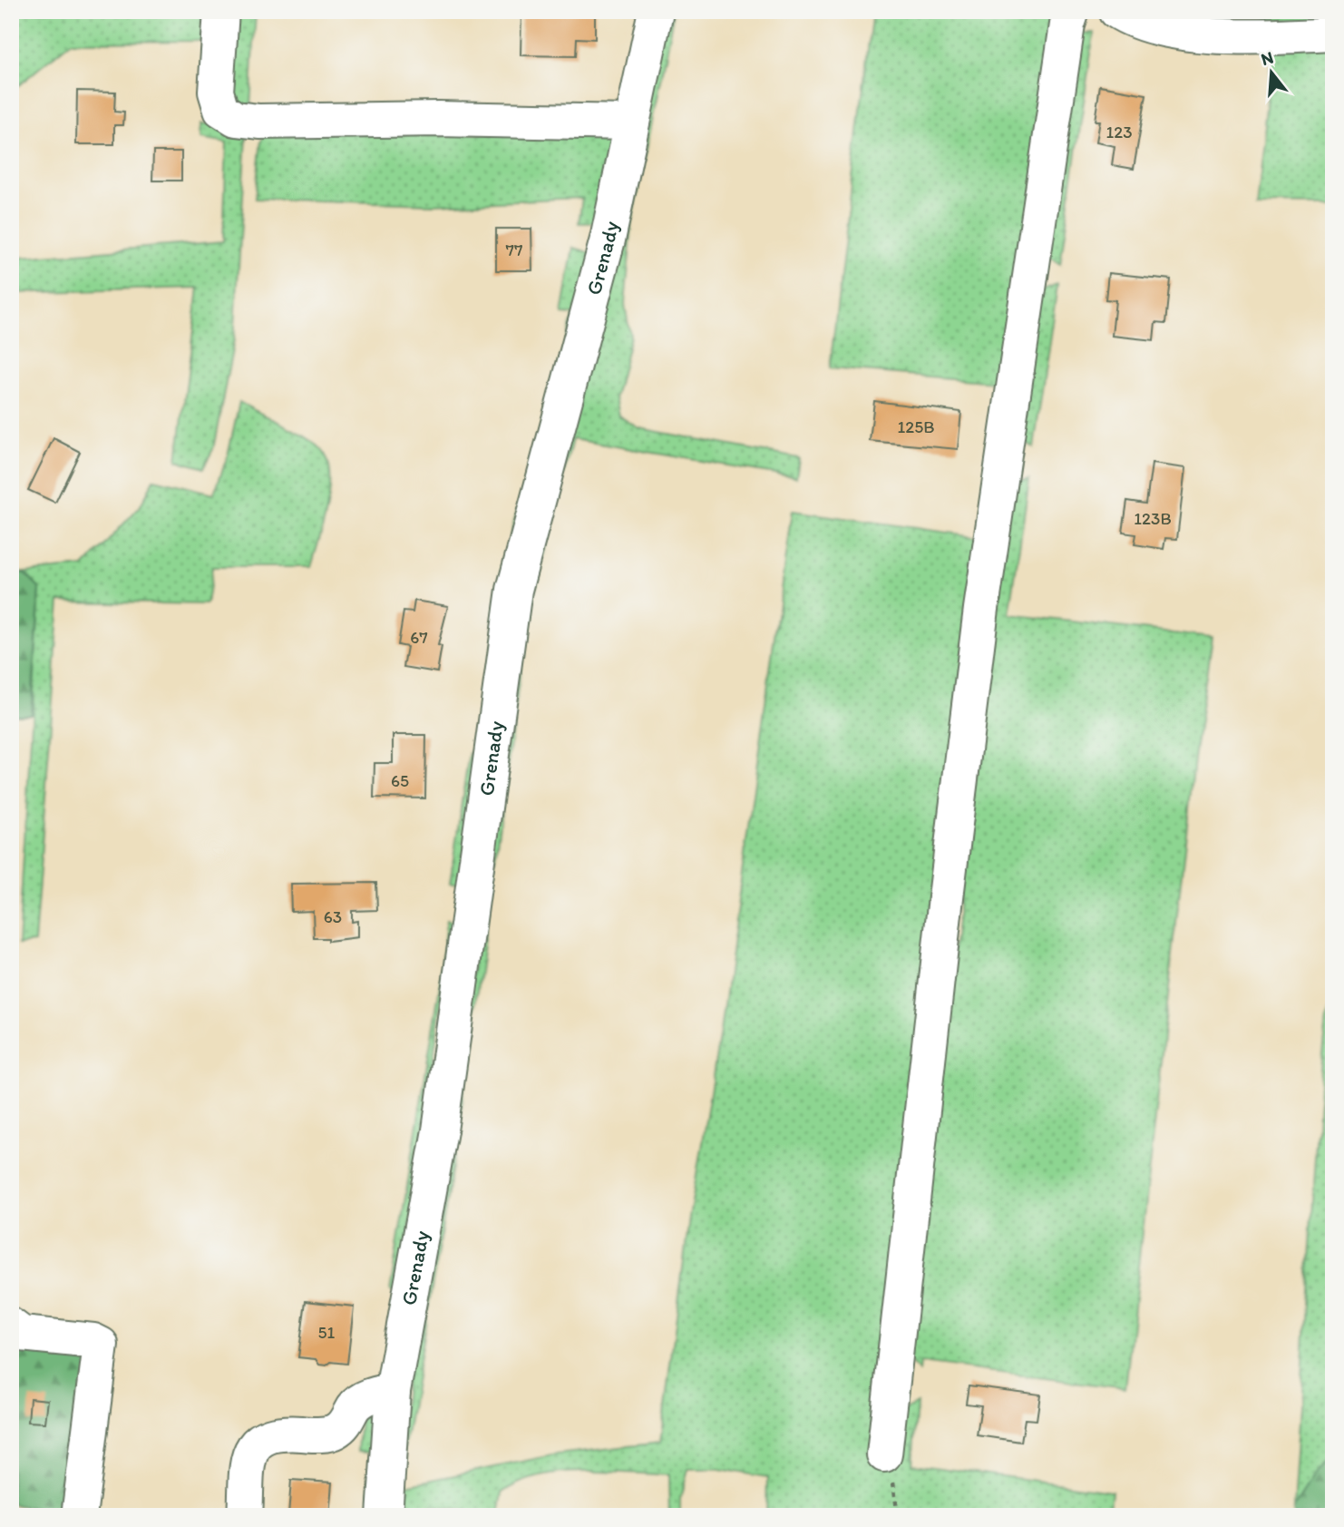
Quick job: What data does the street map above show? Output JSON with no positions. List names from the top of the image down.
{
  "streets": {
    "street": ["Grenady"]
  },
  "house_numbers": [
    "123",
    "77",
    "125B",
    "123B",
    "67",
    "65",
    "63",
    "51"
  ],
  "north": "top"
}
